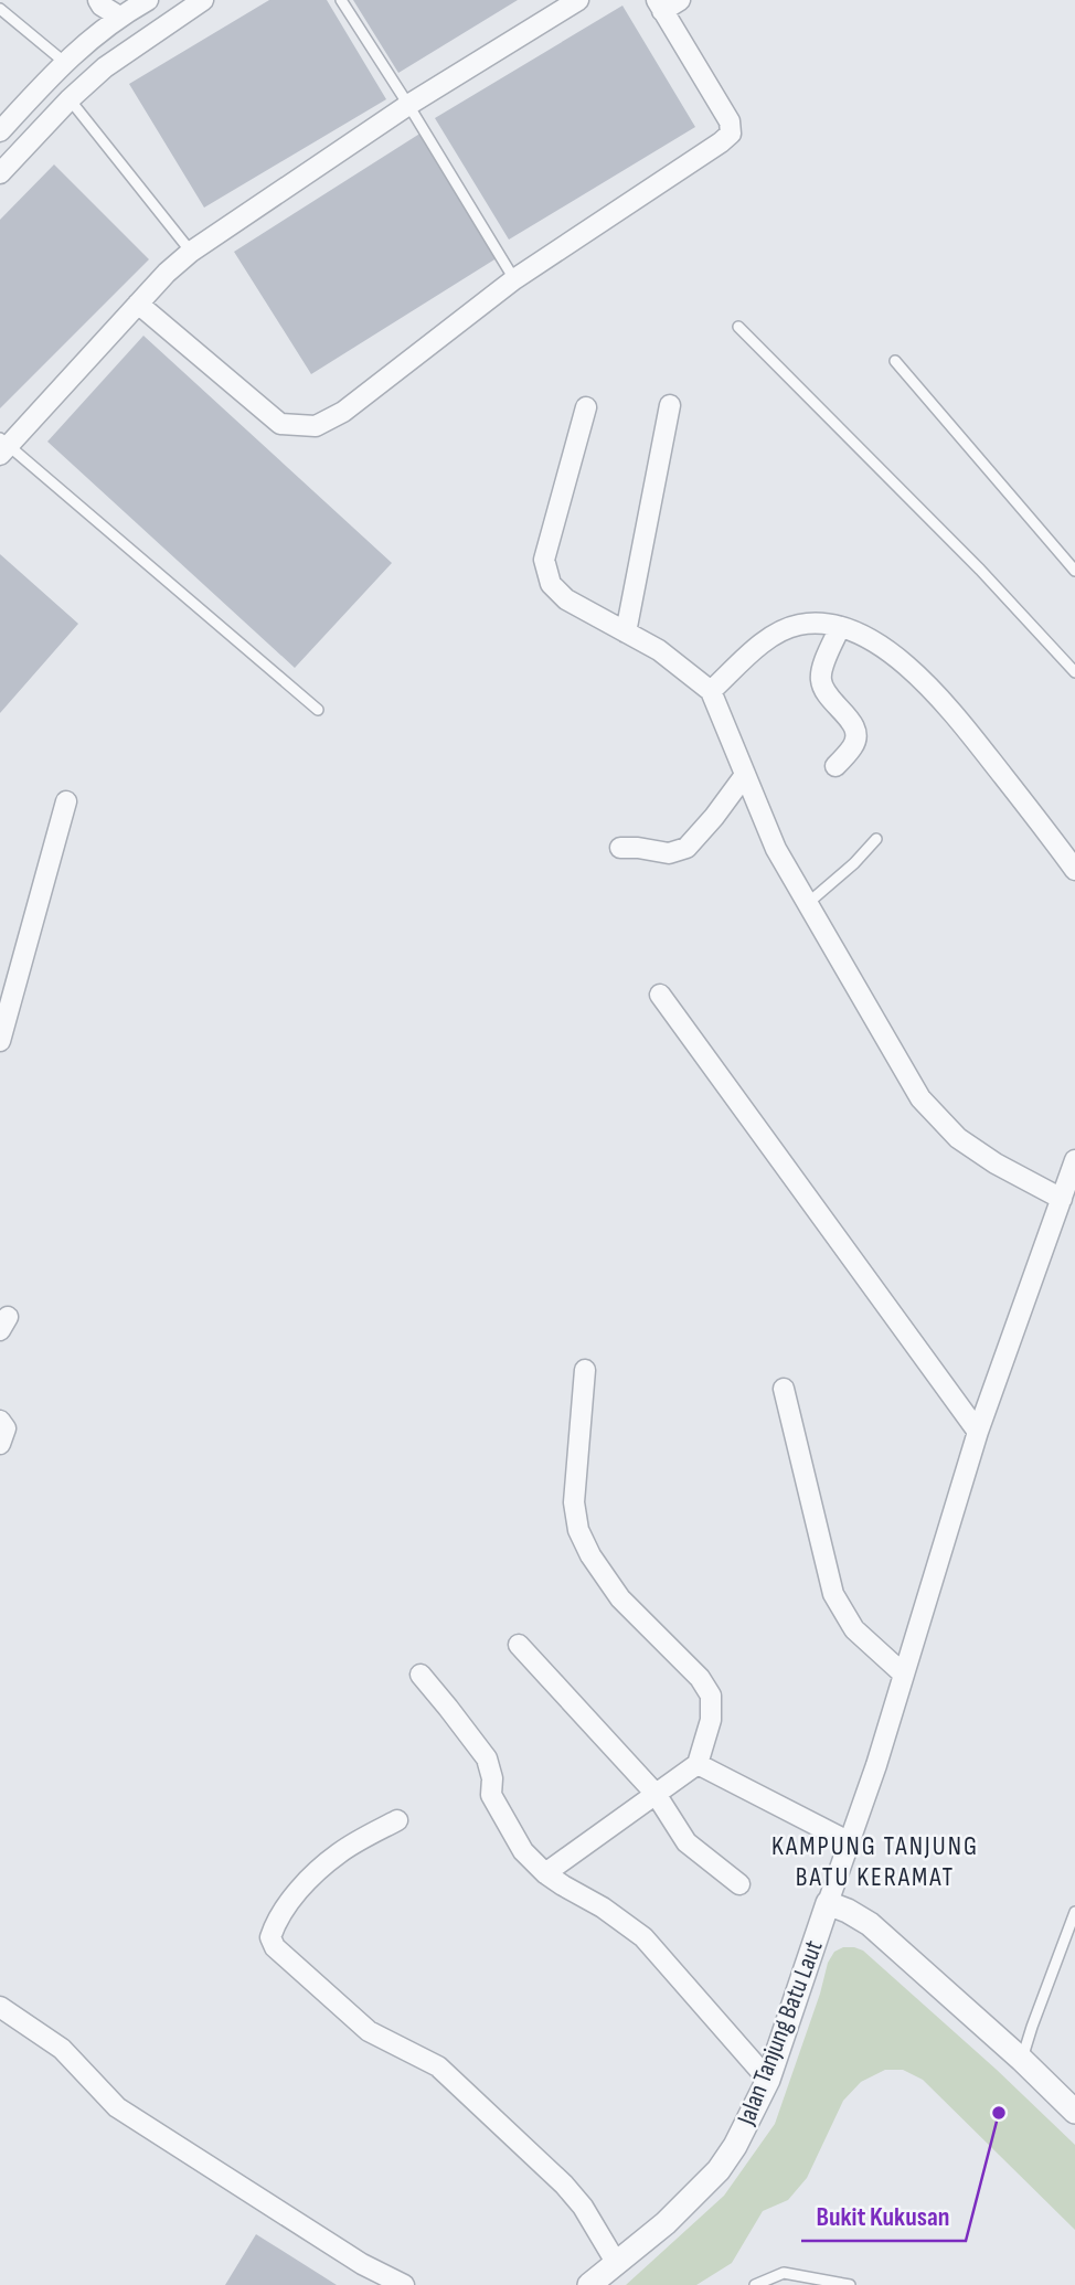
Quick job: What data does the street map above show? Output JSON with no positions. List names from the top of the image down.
{
  "streets": {
    "street": ["Jalan Tanjung Batu Laut"]
  },
  "districts": ["KAMPUNG TANJUNG BATU KERAMAT"],
  "places": ["Bukit Kukusan"]
}
